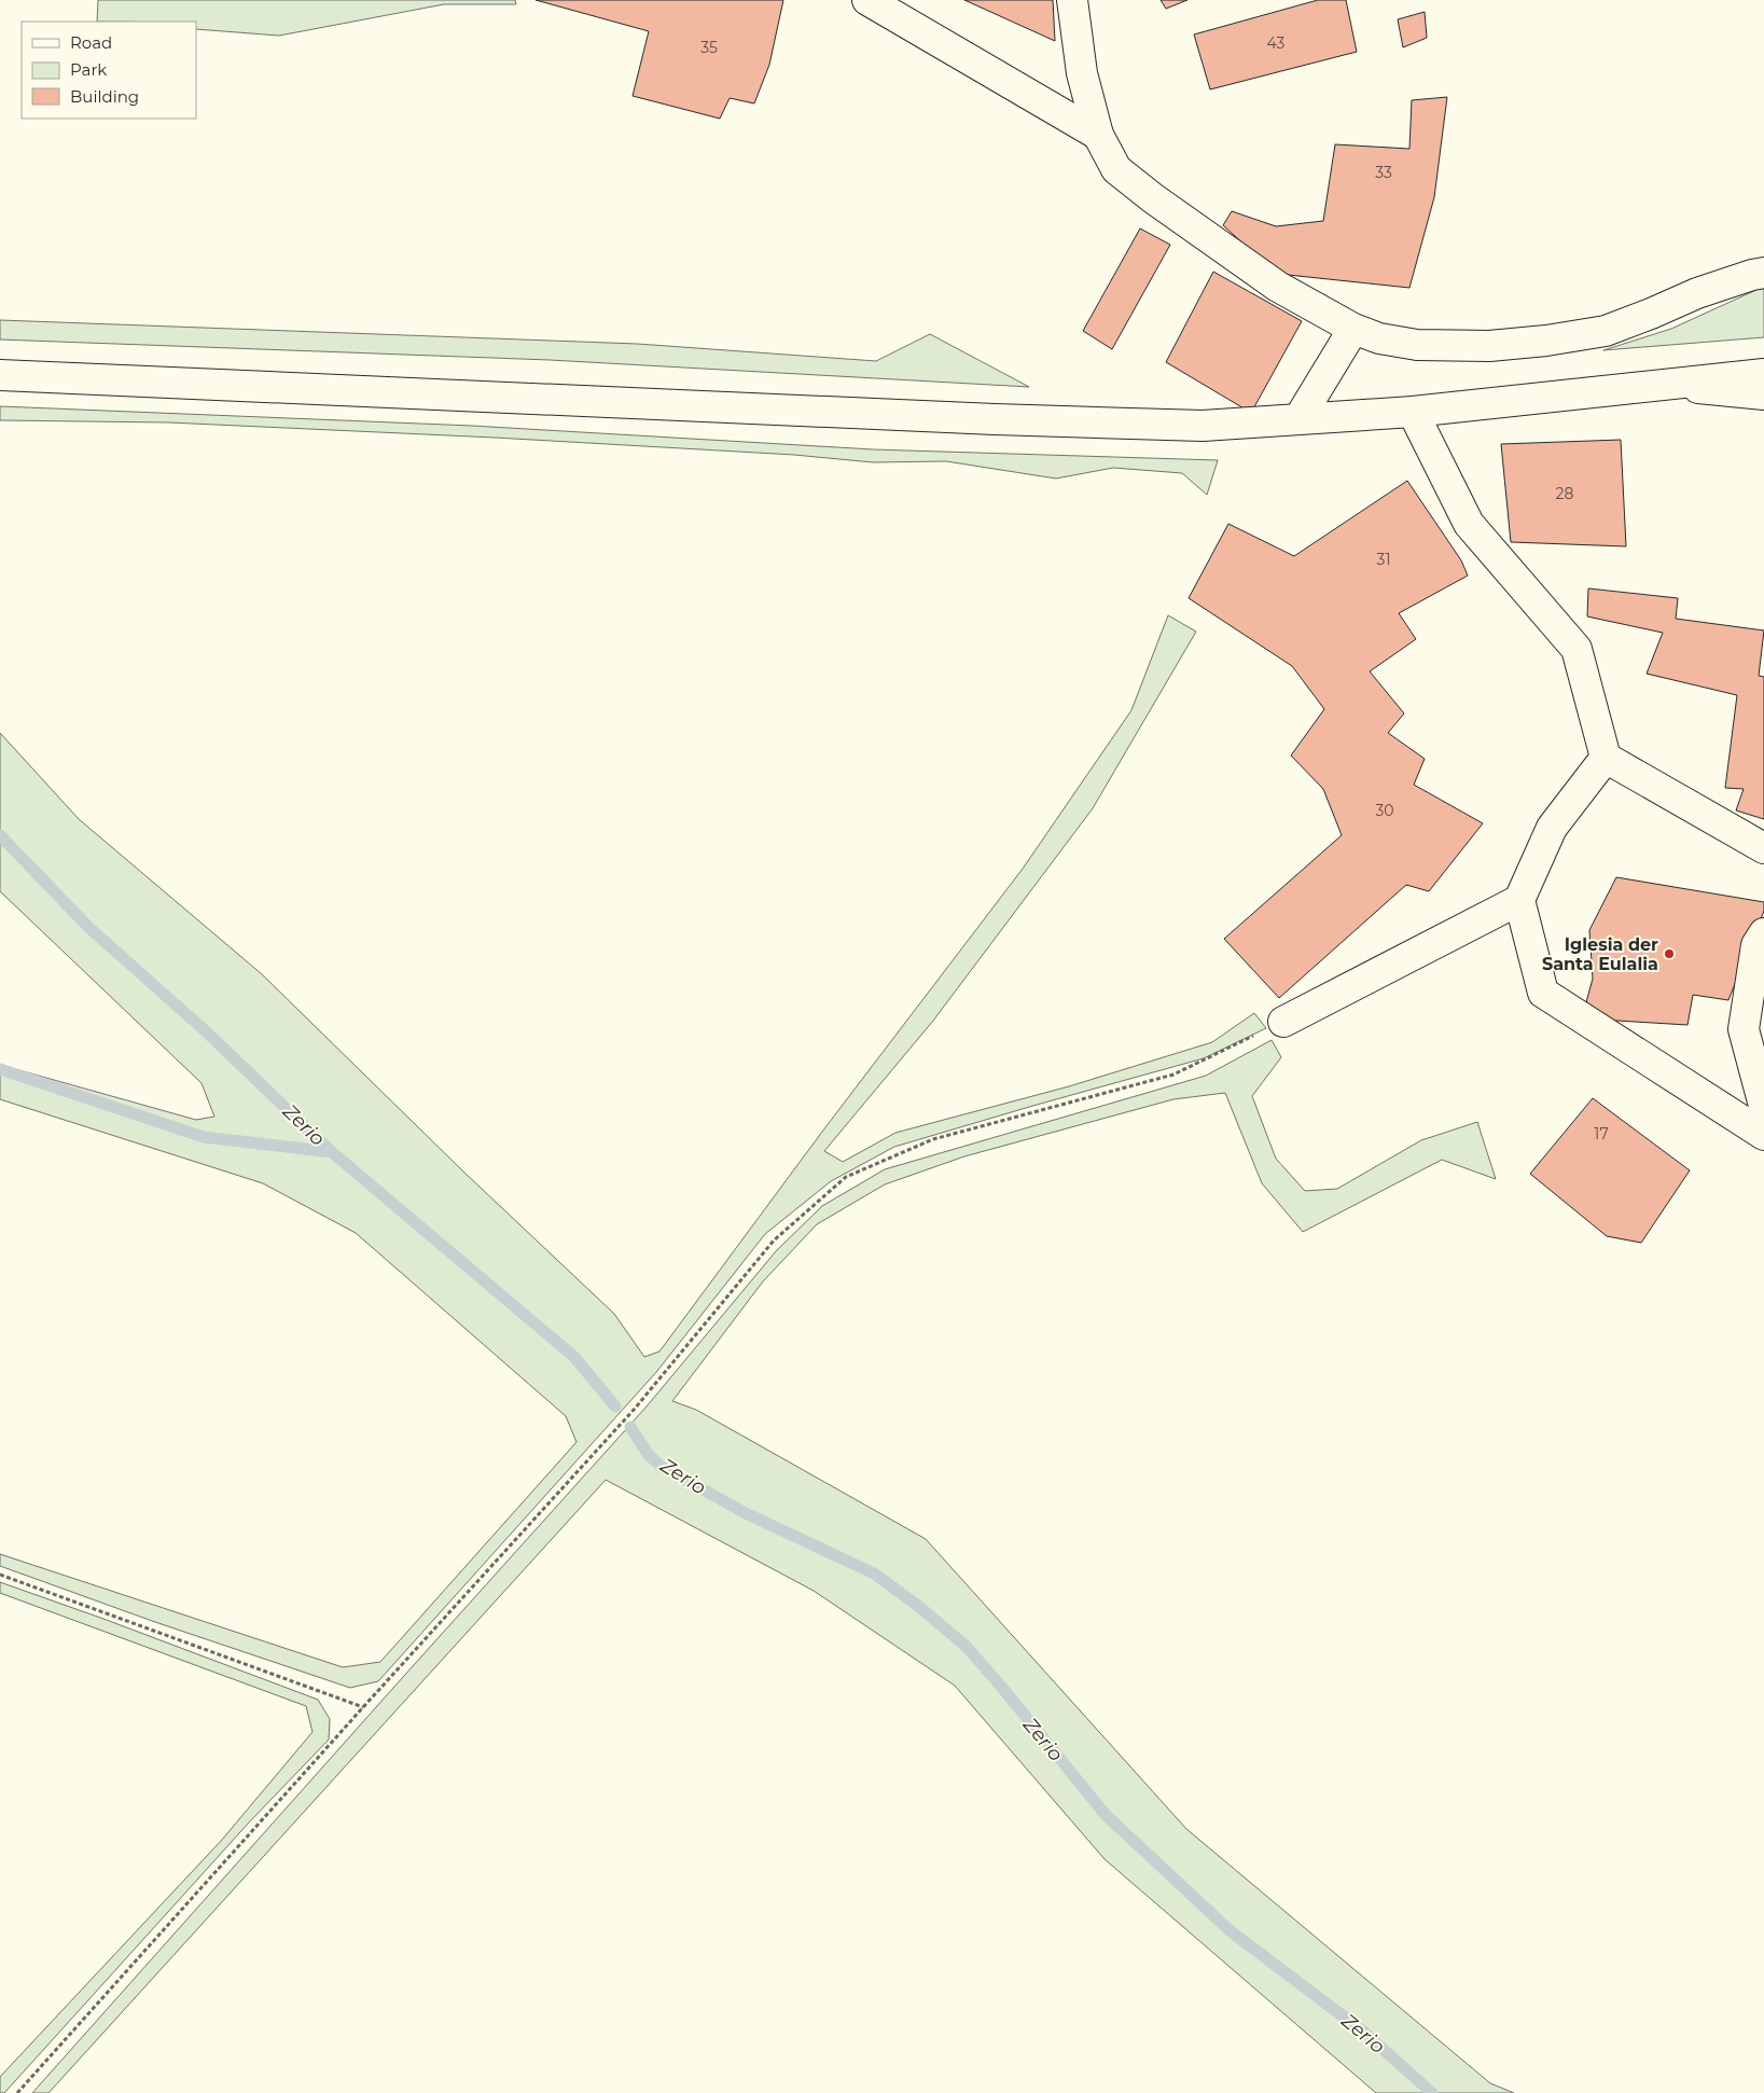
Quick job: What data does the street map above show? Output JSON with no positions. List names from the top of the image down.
{
  "water": ["Zerio"],
  "places": ["Iglesia der Santa Eulalia"],
  "house_numbers": [
    "43",
    "35",
    "33",
    "28",
    "31",
    "30",
    "17"
  ],
  "legend": ["Road", "Park", "Building"]
}
